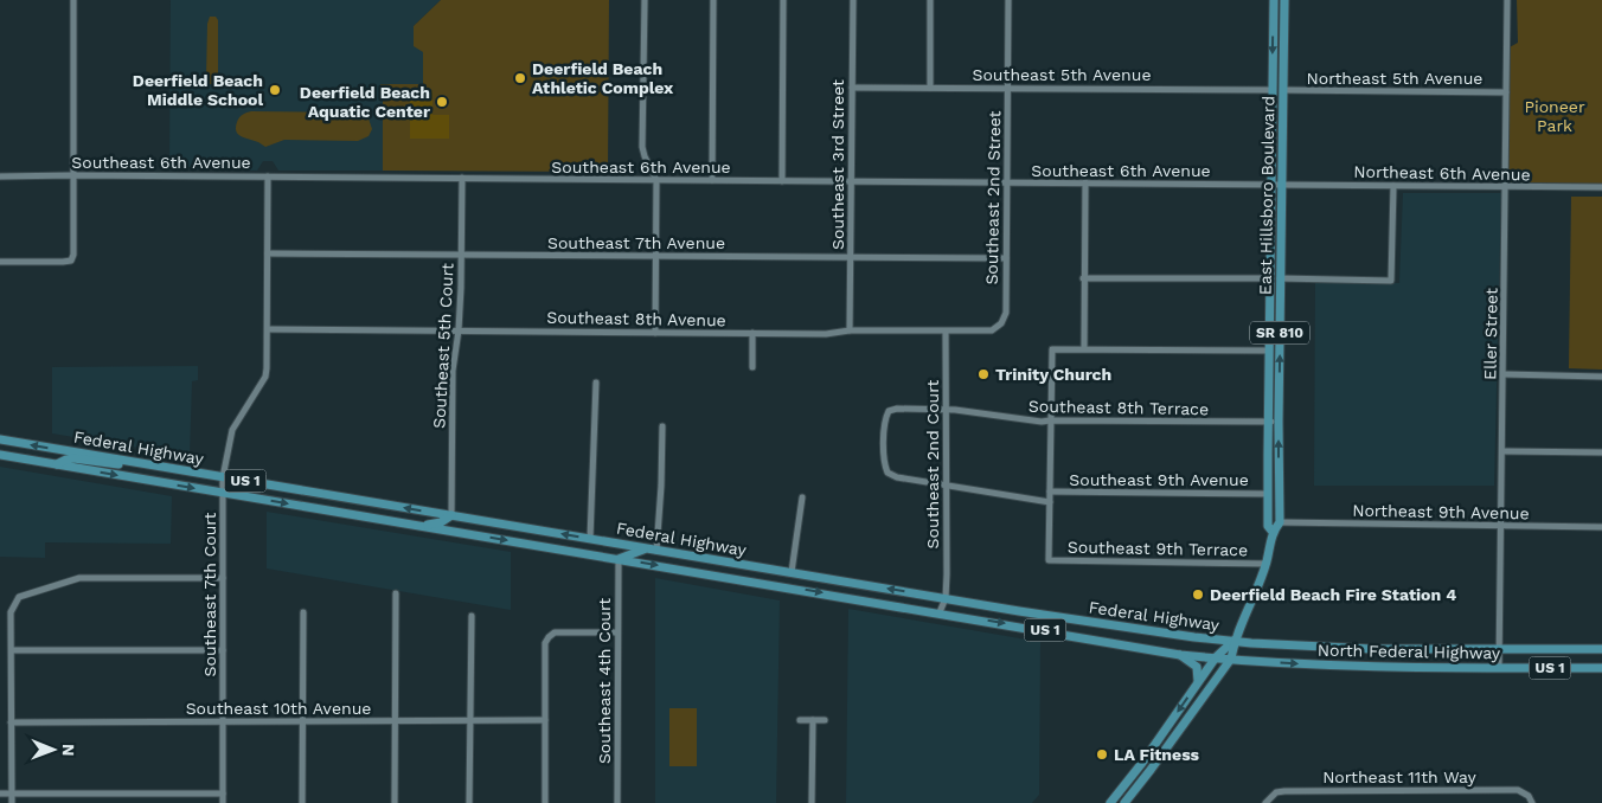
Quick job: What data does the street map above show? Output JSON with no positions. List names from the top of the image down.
{
  "streets": {
    "main road": [
      "East Hillsboro Boulevard",
      "SR 810",
      "Federal Highway",
      "US 1",
      "North Federal Highway"
    ],
    "street": [
      "Southeast 5th Avenue",
      "Northeast 5th Avenue",
      "Southeast 6th Avenue",
      "Southeast 3rd Street",
      "Northeast 6th Avenue",
      "Southeast 2nd Street",
      "Southeast 7th Avenue",
      "Southeast 8th Avenue",
      "Eller Street",
      "Southeast 5th Court",
      "Southeast 8th Terrace",
      "Southeast 2nd Court",
      "Southeast 9th Avenue",
      "Northeast 9th Avenue",
      "Southeast 9th Terrace",
      "Southeast 7th Court",
      "Southeast 4th Court",
      "Southeast 10th Avenue",
      "Northeast 11th Way"
    ]
  },
  "crossings": [
    ["Southeast 5th Avenue", "Southeast 3rd Street"],
    ["Southeast 5th Avenue", "East Hillsboro Boulevard"],
    ["Southeast 5th Avenue", "Southeast 2nd Street"],
    ["Northeast 5th Avenue", "East Hillsboro Boulevard"],
    ["Northeast 5th Avenue", "Eller Street"],
    ["Southeast 6th Avenue", "Southeast 3rd Street"],
    ["Southeast 6th Avenue", "Northeast 6th Avenue"],
    ["Southeast 6th Avenue", "East Hillsboro Boulevard"],
    ["Southeast 6th Avenue", "Southeast 2nd Street"],
    ["Southeast 6th Avenue", "Southeast 5th Court"],
    ["Southeast 6th Avenue", "Southeast 7th Court"],
    ["Southeast 3rd Street", "Southeast 7th Avenue"],
    ["Southeast 3rd Street", "Southeast 8th Avenue"],
    ["Northeast 6th Avenue", "East Hillsboro Boulevard"],
    ["Northeast 6th Avenue", "Eller Street"],
    ["East Hillsboro Boulevard", "Southeast 8th Terrace"],
    ["East Hillsboro Boulevard", "Federal Highway"],
    ["East Hillsboro Boulevard", "Southeast 9th Avenue"],
    ["East Hillsboro Boulevard", "Northeast 9th Avenue"],
    ["East Hillsboro Boulevard", "Southeast 9th Terrace"],
    ["East Hillsboro Boulevard", "North Federal Highway"],
    ["Southeast 2nd Street", "Southeast 7th Avenue"],
    ["Southeast 2nd Street", "Southeast 8th Avenue"],
    ["Southeast 7th Avenue", "Southeast 5th Court"],
    ["Southeast 7th Avenue", "Southeast 7th Court"],
    ["Southeast 8th Avenue", "Southeast 5th Court"],
    ["Southeast 8th Avenue", "Southeast 2nd Court"],
    ["Southeast 8th Avenue", "Southeast 7th Court"],
    ["Eller Street", "Northeast 9th Avenue"],
    ["Eller Street", "North Federal Highway"],
    ["Southeast 5th Court", "Federal Highway"],
    ["Southeast 8th Terrace", "Southeast 2nd Court"],
    ["Southeast 8th Terrace", "Southeast 9th Avenue"],
    ["Federal Highway", "Southeast 2nd Court"],
    ["Federal Highway", "Southeast 7th Court"],
    ["Federal Highway", "North Federal Highway"],
    ["Federal Highway", "Southeast 4th Court"],
    ["Southeast 2nd Court", "Southeast 9th Avenue"],
    ["Southeast 9th Avenue", "Southeast 9th Terrace"],
    ["Southeast 7th Court", "Southeast 10th Avenue"]
  ],
  "parks": ["Pioneer Park"],
  "places": [
    "Deerfield Beach Athletic Complex",
    "Deerfield Beach Middle School",
    "Deerfield Beach Aquatic Center",
    "Trinity Church",
    "Deerfield Beach Fire Station 4",
    "LA Fitness"
  ],
  "north": "right"
}
